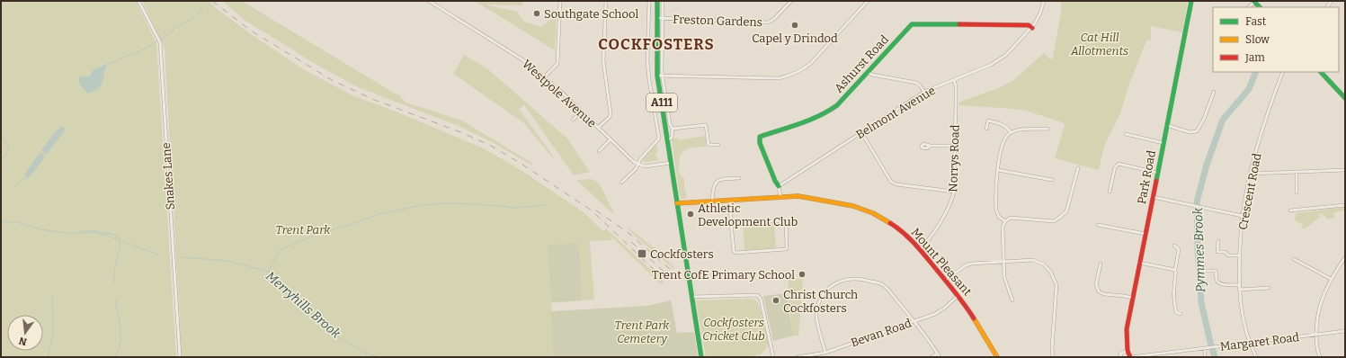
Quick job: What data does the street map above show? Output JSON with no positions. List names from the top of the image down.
{
  "streets": {
    "street": [
      "Freston Gardens",
      "Ashurst Road",
      "Westpole Avenue",
      "A111",
      "Belmont Avenue",
      "Norrys Road",
      "Snakes Lane",
      "Park Road",
      "Crescent Road",
      "Mount Pleasant",
      "Bevan Road",
      "Margaret Road"
    ]
  },
  "crossings": [
    ["Freston Gardens", "A111"],
    ["Ashurst Road", "Belmont Avenue"],
    ["A111", "Mount Pleasant"],
    ["Belmont Avenue", "Norrys Road"],
    ["Norrys Road", "Mount Pleasant"],
    ["Park Road", "Margaret Road"],
    ["Crescent Road", "Margaret Road"],
    ["Mount Pleasant", "Bevan Road"]
  ],
  "districts": ["COCKFOSTERS"],
  "water": ["Pymmes Brook", "Merryhills Brook"],
  "parks": [
    "Cat Hill Allotments",
    "Trent Park",
    "Cockfosters Cricket Club",
    "Trent Park Cemetery"
  ],
  "places": {
    "other": [
      "Southgate School",
      "Capel y Drindod",
      "Athletic Development Club",
      "Trent CofE Primary School",
      "Christ Church Cockfosters"
    ],
    "transit": ["Cockfosters"]
  },
  "legend": ["Fast", "Slow", "Jam"],
  "north": "bottom"
}
